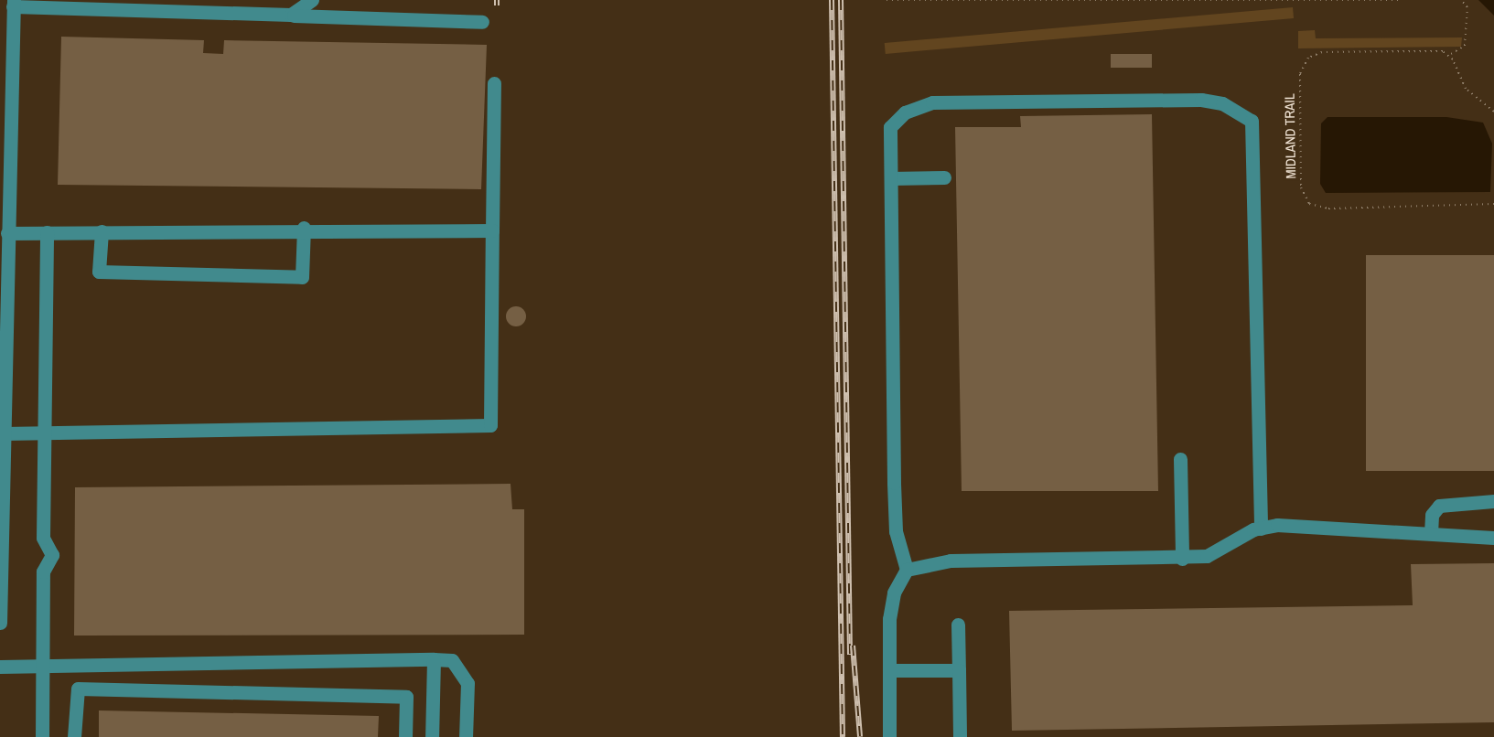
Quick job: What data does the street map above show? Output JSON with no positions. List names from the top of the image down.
{
  "streets": {
    "path": ["MIDLAND TRAIL"]
  }
}
